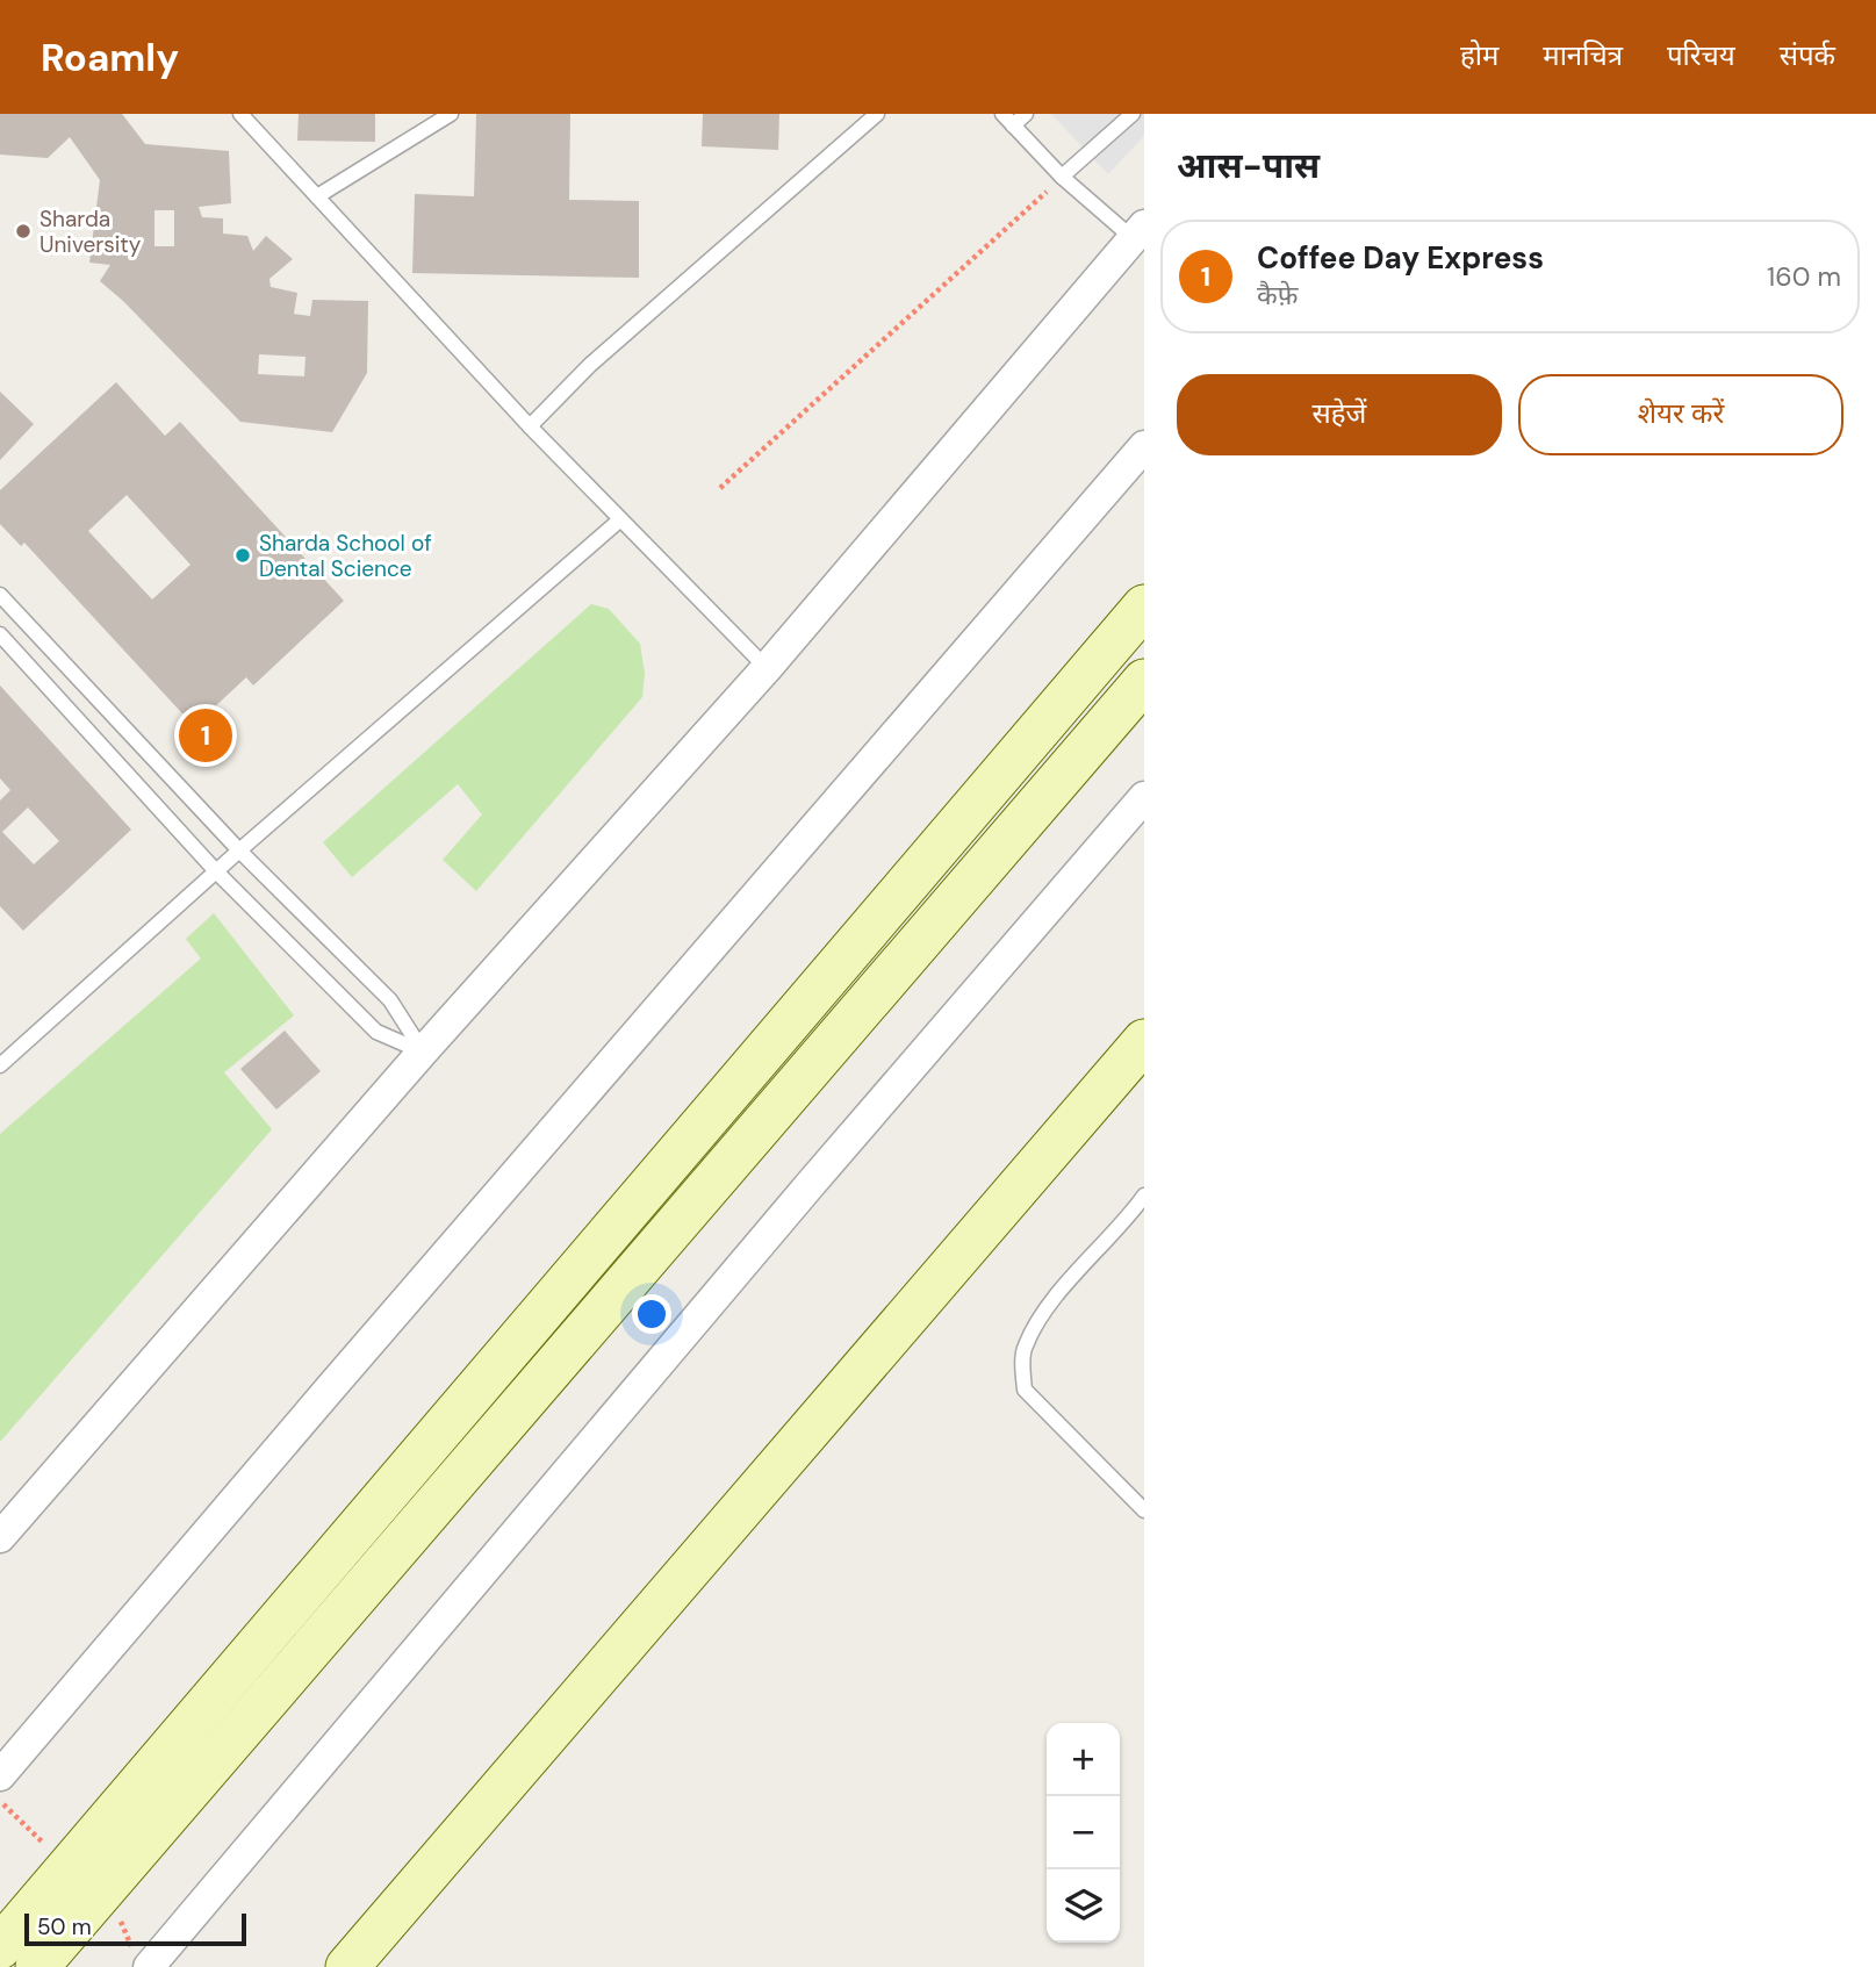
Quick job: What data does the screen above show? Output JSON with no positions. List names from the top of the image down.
{
  "places": ["Sharda University", "Sharda School of Dental Science"],
  "scale_bar": "50 m",
  "page": {
    "header": "Roamly",
    "nav": [
      "होम",
      "मानचित्र",
      "परिचय",
      "संपर्क"
    ],
    "heading": "आस-पास",
    "list": [
      {
        "mark": "1",
        "name": "Coffee Day Express",
        "note": "कैफ़े",
        "value": "160 m"
      }
    ],
    "buttons": ["सहेजें", "शेयर करें"],
    "pins": "1",
    "map_buttons": ["+", "−"],
    "scale": "50 m"
  }
}
